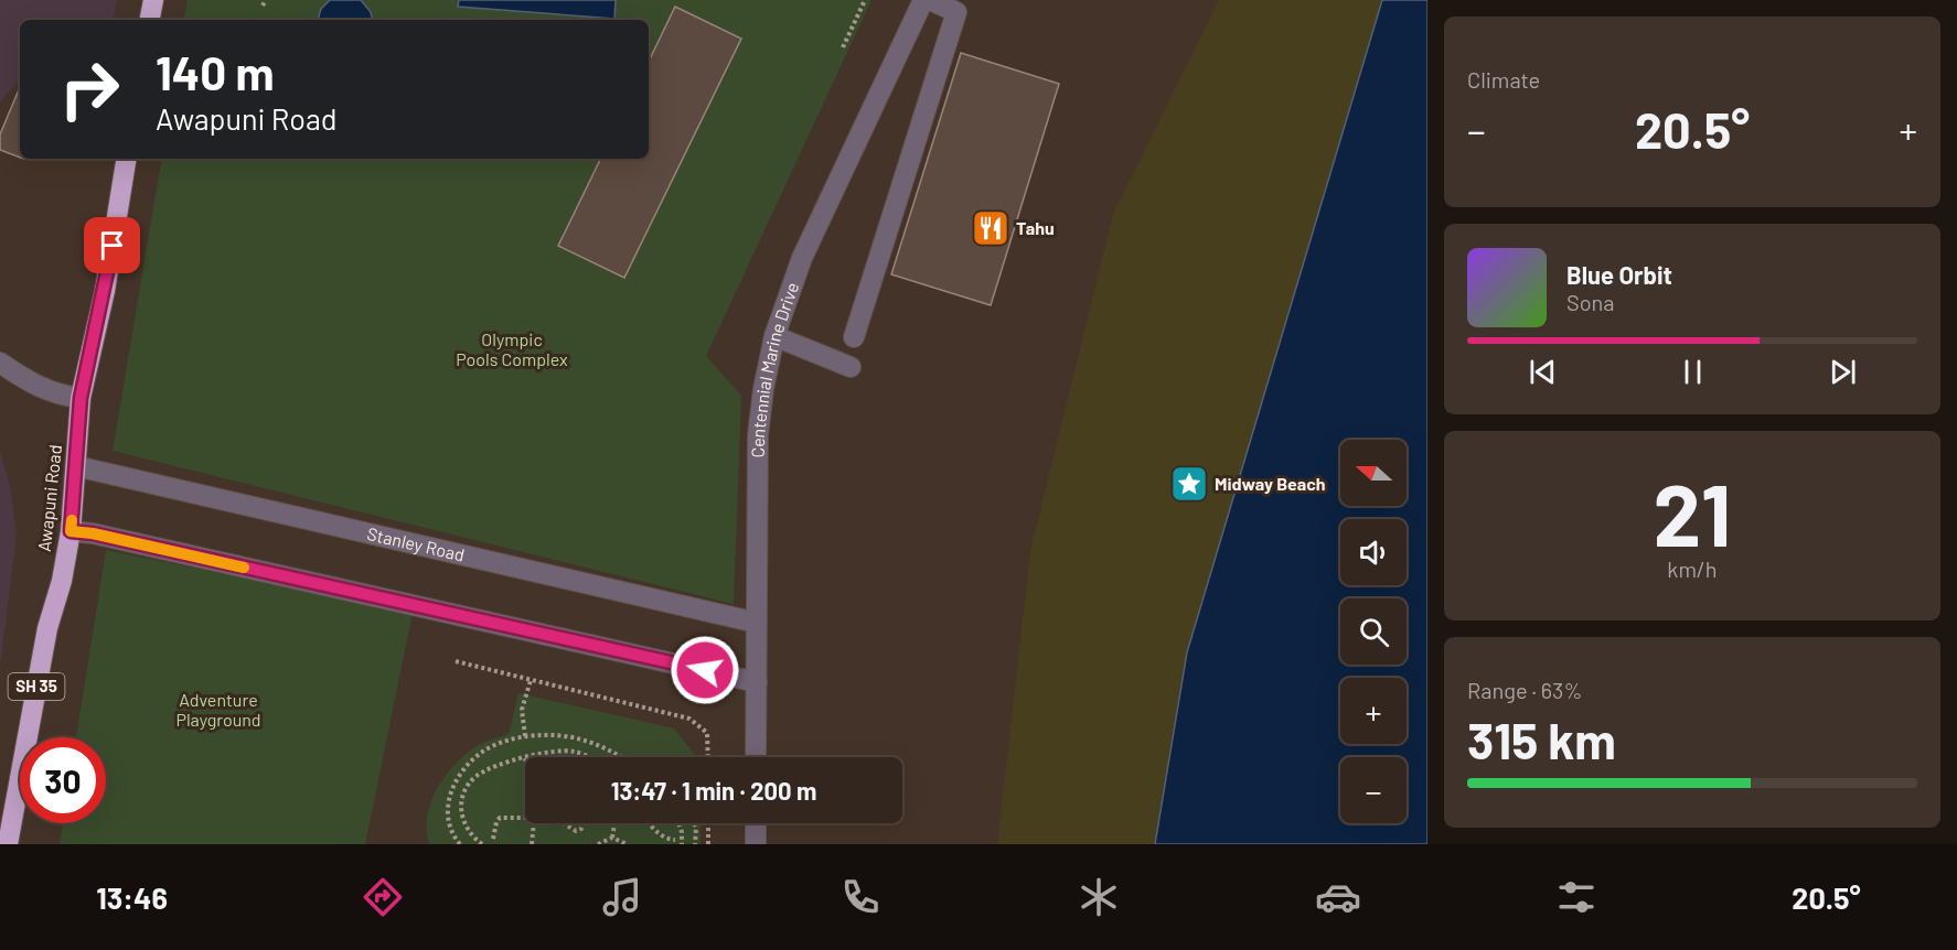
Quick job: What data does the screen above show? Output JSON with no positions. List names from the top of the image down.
{
  "streets": {
    "highway": ["Awapuni Road", "SH 35"],
    "street": ["Centennial Marine Drive", "Stanley Road"]
  },
  "crossings": [
    ["Centennial Marine Drive", "Stanley Road"],
    ["Awapuni Road", "Stanley Road"]
  ],
  "parks": ["Olympic Pools Complex", "Adventure Playground"],
  "places": {
    "restaurant": ["Tahu"],
    "place": ["Midway Beach"]
  },
  "north": "left",
  "page": {
    "tile": [
      "Climate",
      ["21", "km/h"],
      ["Range · 63%", "315 km"]
    ],
    "turn": ["140 m", "Awapuni Road"],
    "heat": ["−", "20.5°", "+"],
    "song": ["Blue Orbit", "Sona"],
    "map_buttons": ["+", "−"],
    "limit": "30",
    "trip": "13:47 · 1 min · 200 m",
    "tabs": ["13:46", "20.5°"]
  }
}
